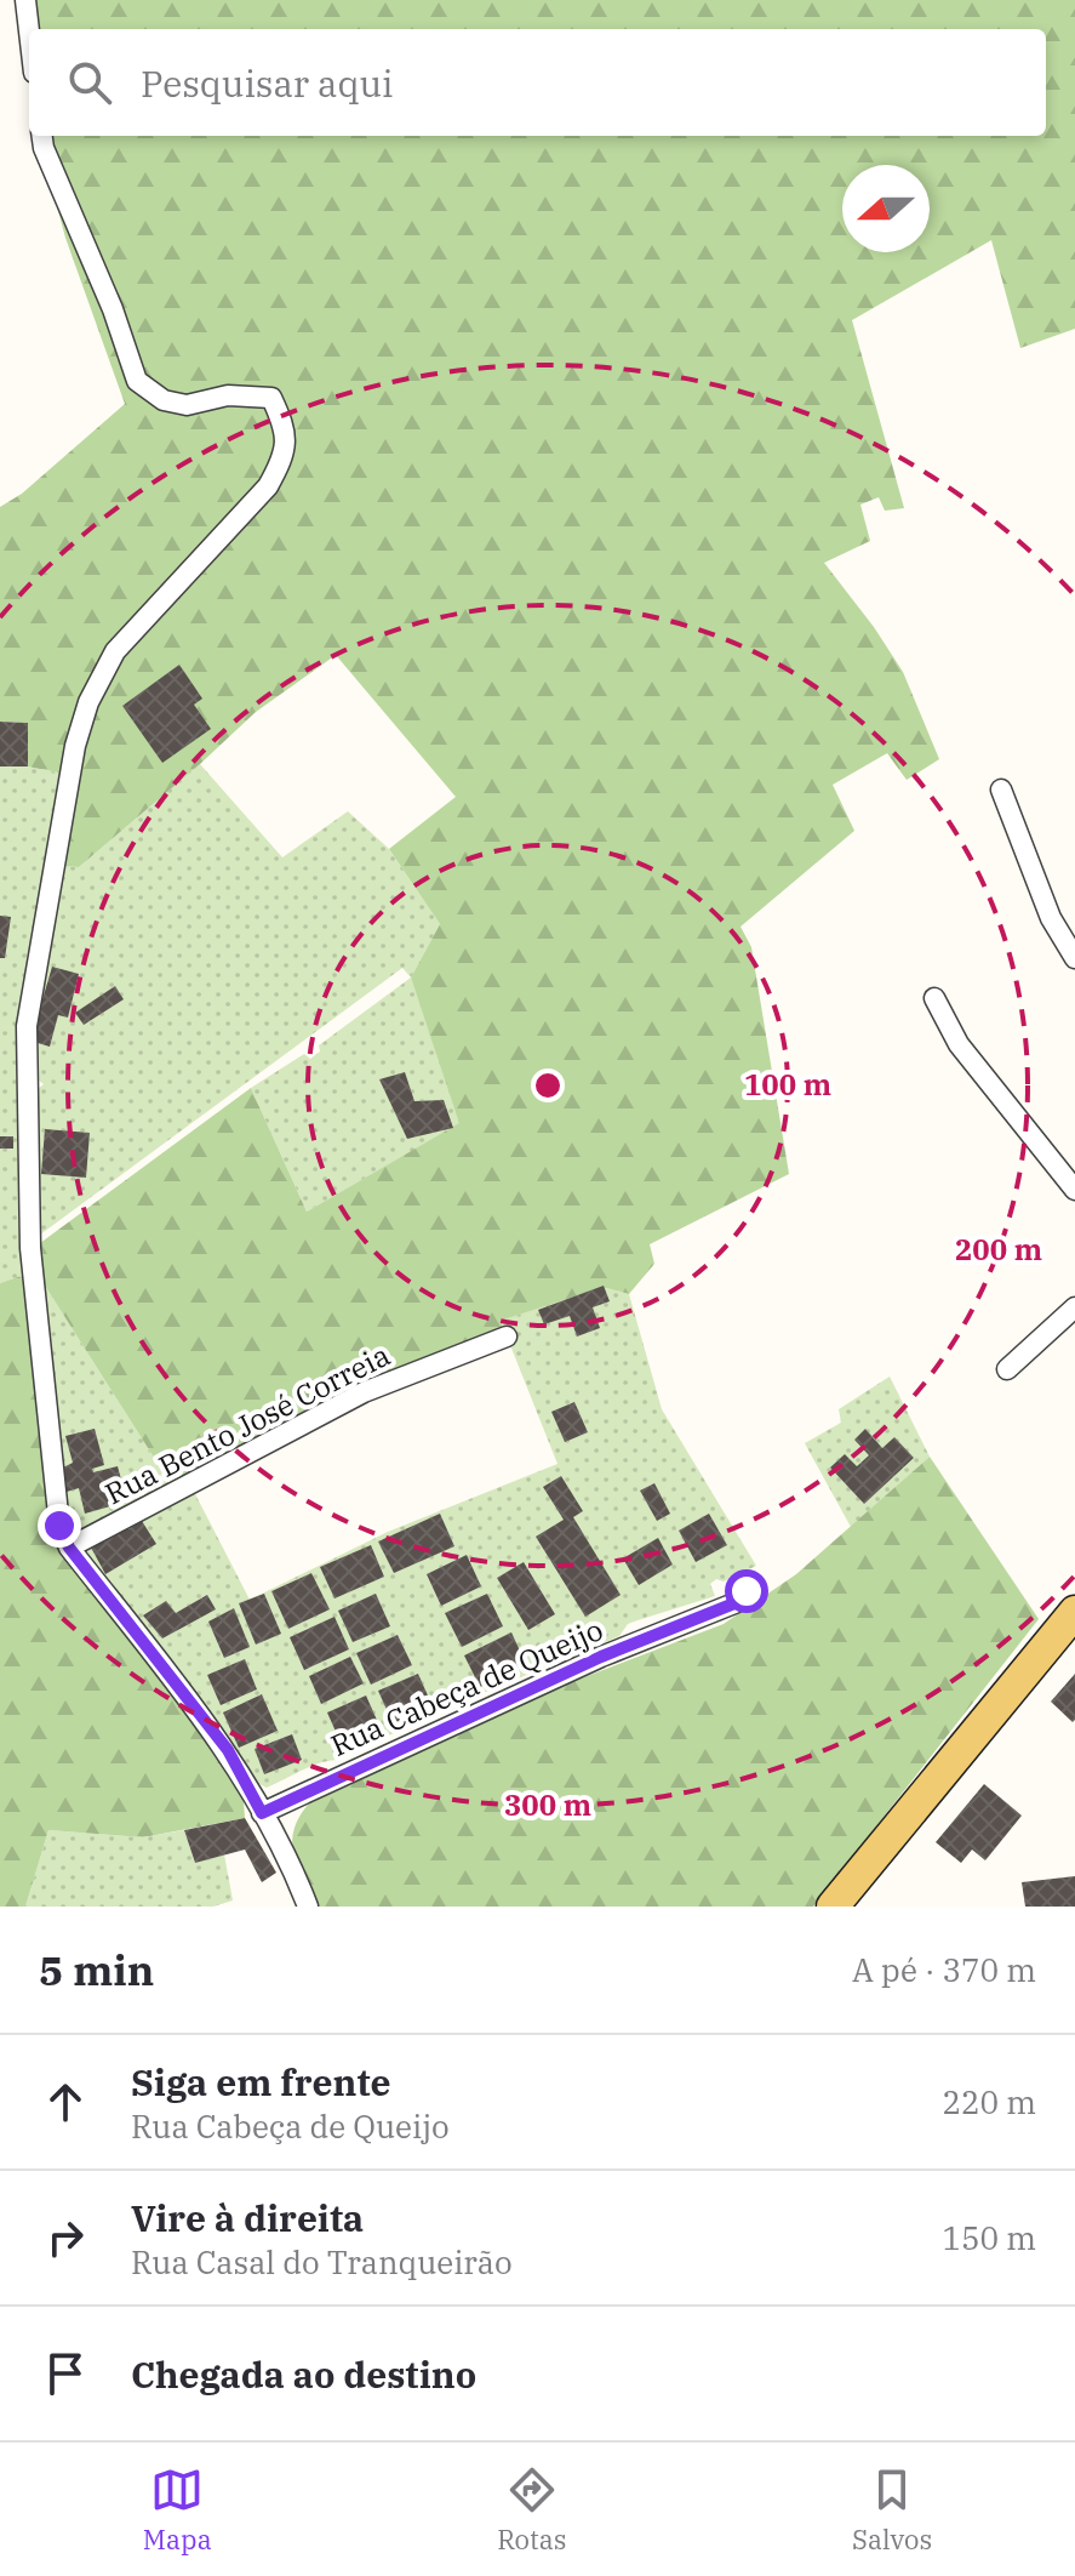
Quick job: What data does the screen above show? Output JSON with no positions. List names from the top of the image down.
{
  "streets": {
    "street": ["Rua Bento José Correia", "Rua Cabeça de Queijo"]
  },
  "north": "left",
  "page": {
    "search": "Pesquisar aqui",
    "heading": ["5 min", "A pé · 370 m"],
    "list": [
      ["Siga em frente", "Rua Cabeça de Queijo", "220 m"],
      ["Vire à direita", "Rua Casal do Tranqueirão", "150 m"],
      "Chegada ao destino"
    ],
    "nav": ["Mapa", "Rotas", "Salvos"]
  },
  "rings": ["100 m", "200 m", "300 m"]
}
